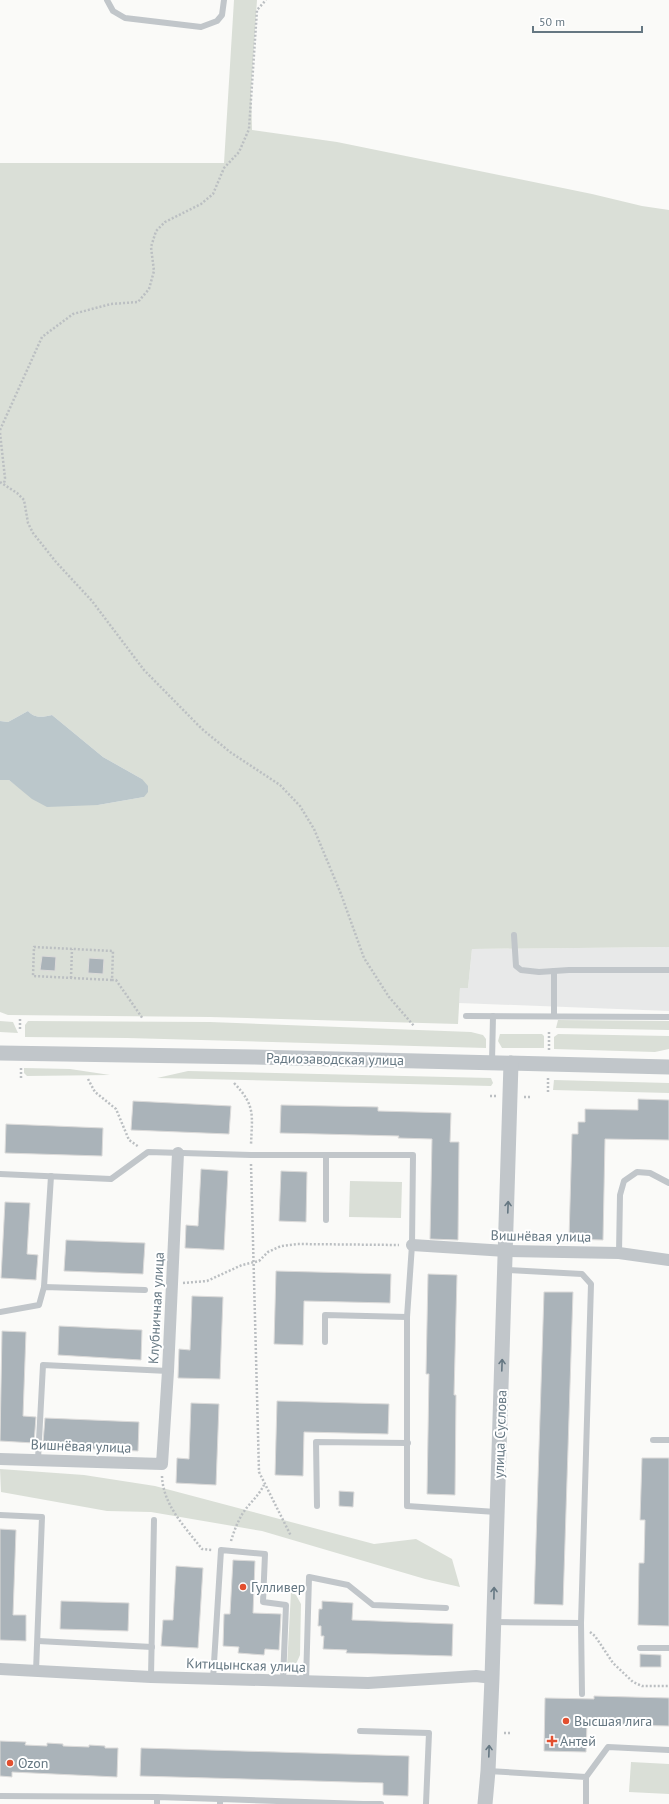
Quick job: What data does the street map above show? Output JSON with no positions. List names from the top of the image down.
{
  "streets": {
    "street": [
      "Радиозаводская улица",
      "Вишнёвая улица",
      "Клубничная улица",
      "улица Суслова",
      "Китицынская улица"
    ]
  },
  "crossings": [
    ["Радиозаводская улица", "улица Суслова"],
    ["Вишнёвая улица", "Клубничная улица"],
    ["Вишнёвая улица", "улица Суслова"],
    ["улица Суслова", "Китицынская улица"]
  ],
  "one_way": ["улица Суслова"],
  "places": {
    "other": ["Гулливер", "Высшая лига", "Ozon"],
    "health": ["Антей"]
  },
  "scale_bar": "50 m"
}
